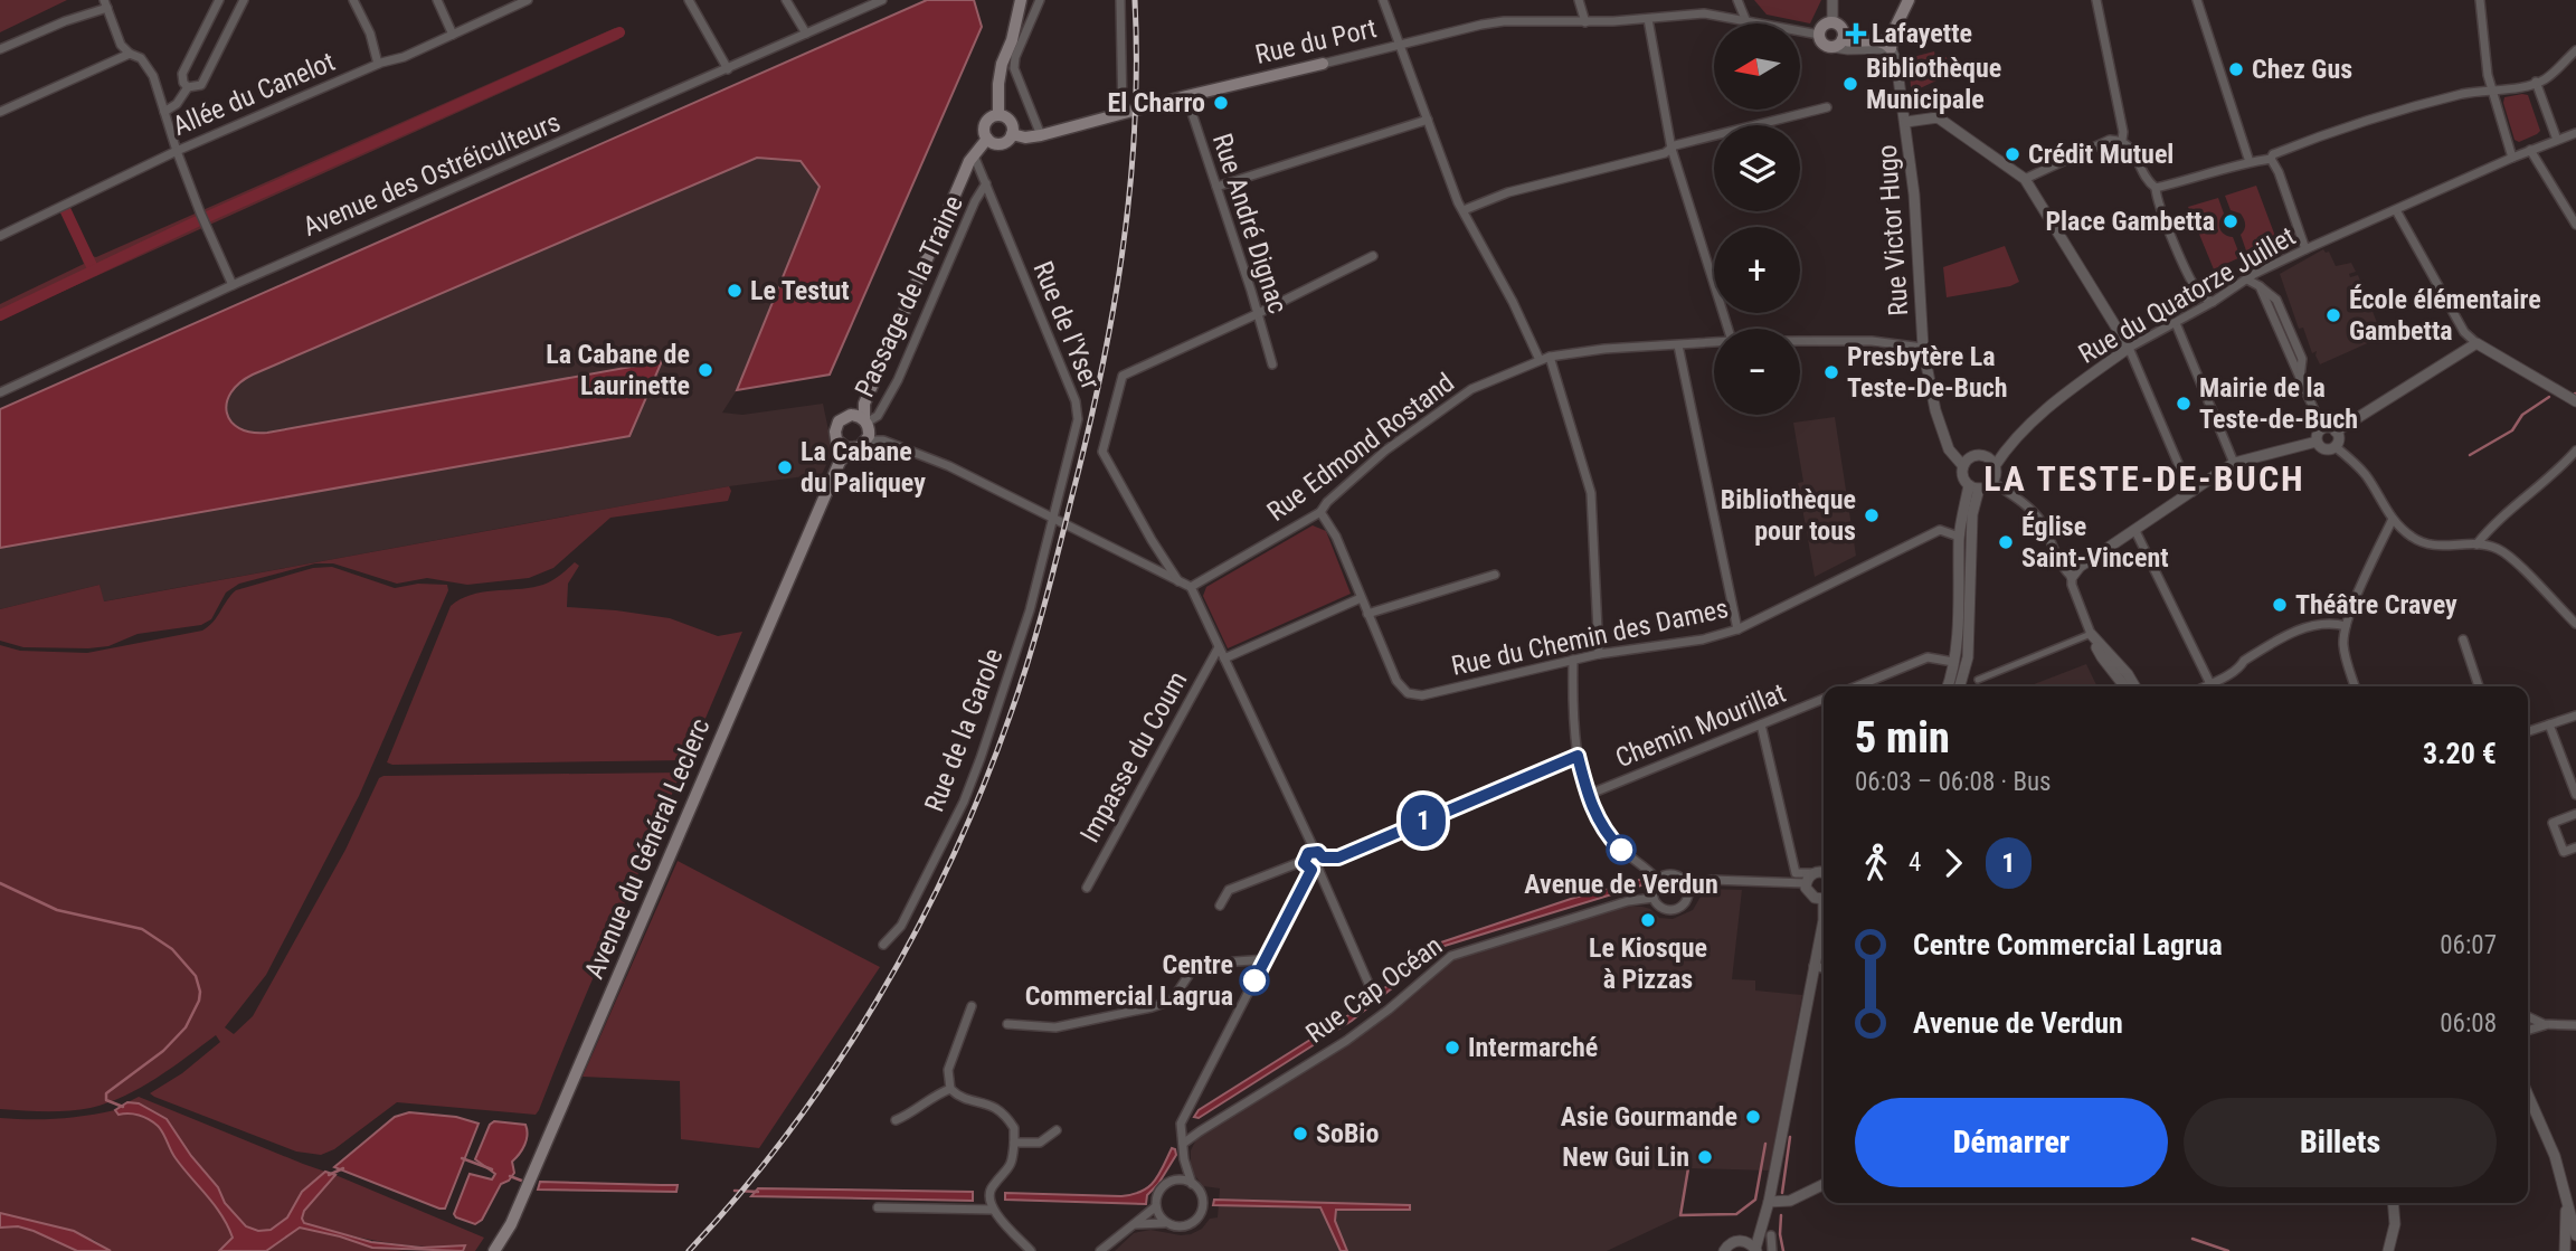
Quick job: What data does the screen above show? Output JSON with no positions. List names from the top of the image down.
{
  "streets": {
    "main road": ["Rue du Port", "Avenue du Général Leclerc"],
    "street": [
      "Allée du Canelot",
      "Avenue des Ostréiculteurs",
      "Rue André Dignac",
      "Rue Victor Hugo",
      "Rue du Quatorze Juillet",
      "Passage de la Traine",
      "Rue de l'Yser",
      "Rue Edmond Rostand",
      "Rue du Chemin des Dames",
      "Chemin Mourillat",
      "Rue de la Garole",
      "Impasse du Coum",
      "Rue Cap Océan"
    ]
  },
  "crossings": [
    ["Rue du Port", "Rue André Dignac"],
    ["Rue Victor Hugo", "Rue du Quatorze Juillet"],
    ["Rue Victor Hugo", "Rue Edmond Rostand"],
    ["Passage de la Traine", "Rue de l'Yser"],
    ["Passage de la Traine", "Avenue du Général Leclerc"],
    ["Rue de l'Yser", "Rue de la Garole"],
    ["Rue Edmond Rostand", "Rue du Chemin des Dames"]
  ],
  "districts": ["LA TESTE-DE-BUCH"],
  "places": {
    "health": ["Lafayette"],
    "other": [
      "Chez Gus",
      "Bibliothèque Municipale",
      "El Charro",
      "Crédit Mutuel",
      "Place Gambetta",
      "Le Testut",
      "École élémentaire Gambetta",
      "La Cabane de Laurinette",
      "Presbytère La Teste-De-Buch",
      "Mairie de la Teste-de-Buch",
      "La Cabane du Paliquey",
      "Bibliothèque pour tous",
      "Église Saint-Vincent",
      "Théâtre Cravey",
      "Avenue de Verdun",
      "Le Kiosque à Pizzas",
      "Centre Commercial Lagrua",
      "Intermarché",
      "Asie Gourmande",
      "SoBio",
      "New Gui Lin"
    ]
  },
  "lines": ["bus line 1"],
  "north": "left",
  "page": {
    "on_map": "1",
    "map_buttons": ["+", "−"],
    "heading": ["5 min", "06:03 – 06:08 · Bus", "3.20 €"],
    "legs": ["4", "1"],
    "list": [
      {
        "name": "Centre Commercial Lagrua",
        "value": "06:07"
      },
      {
        "name": "Avenue de Verdun",
        "value": "06:08"
      }
    ],
    "buttons": ["Démarrer", "Billets"]
  }
}
